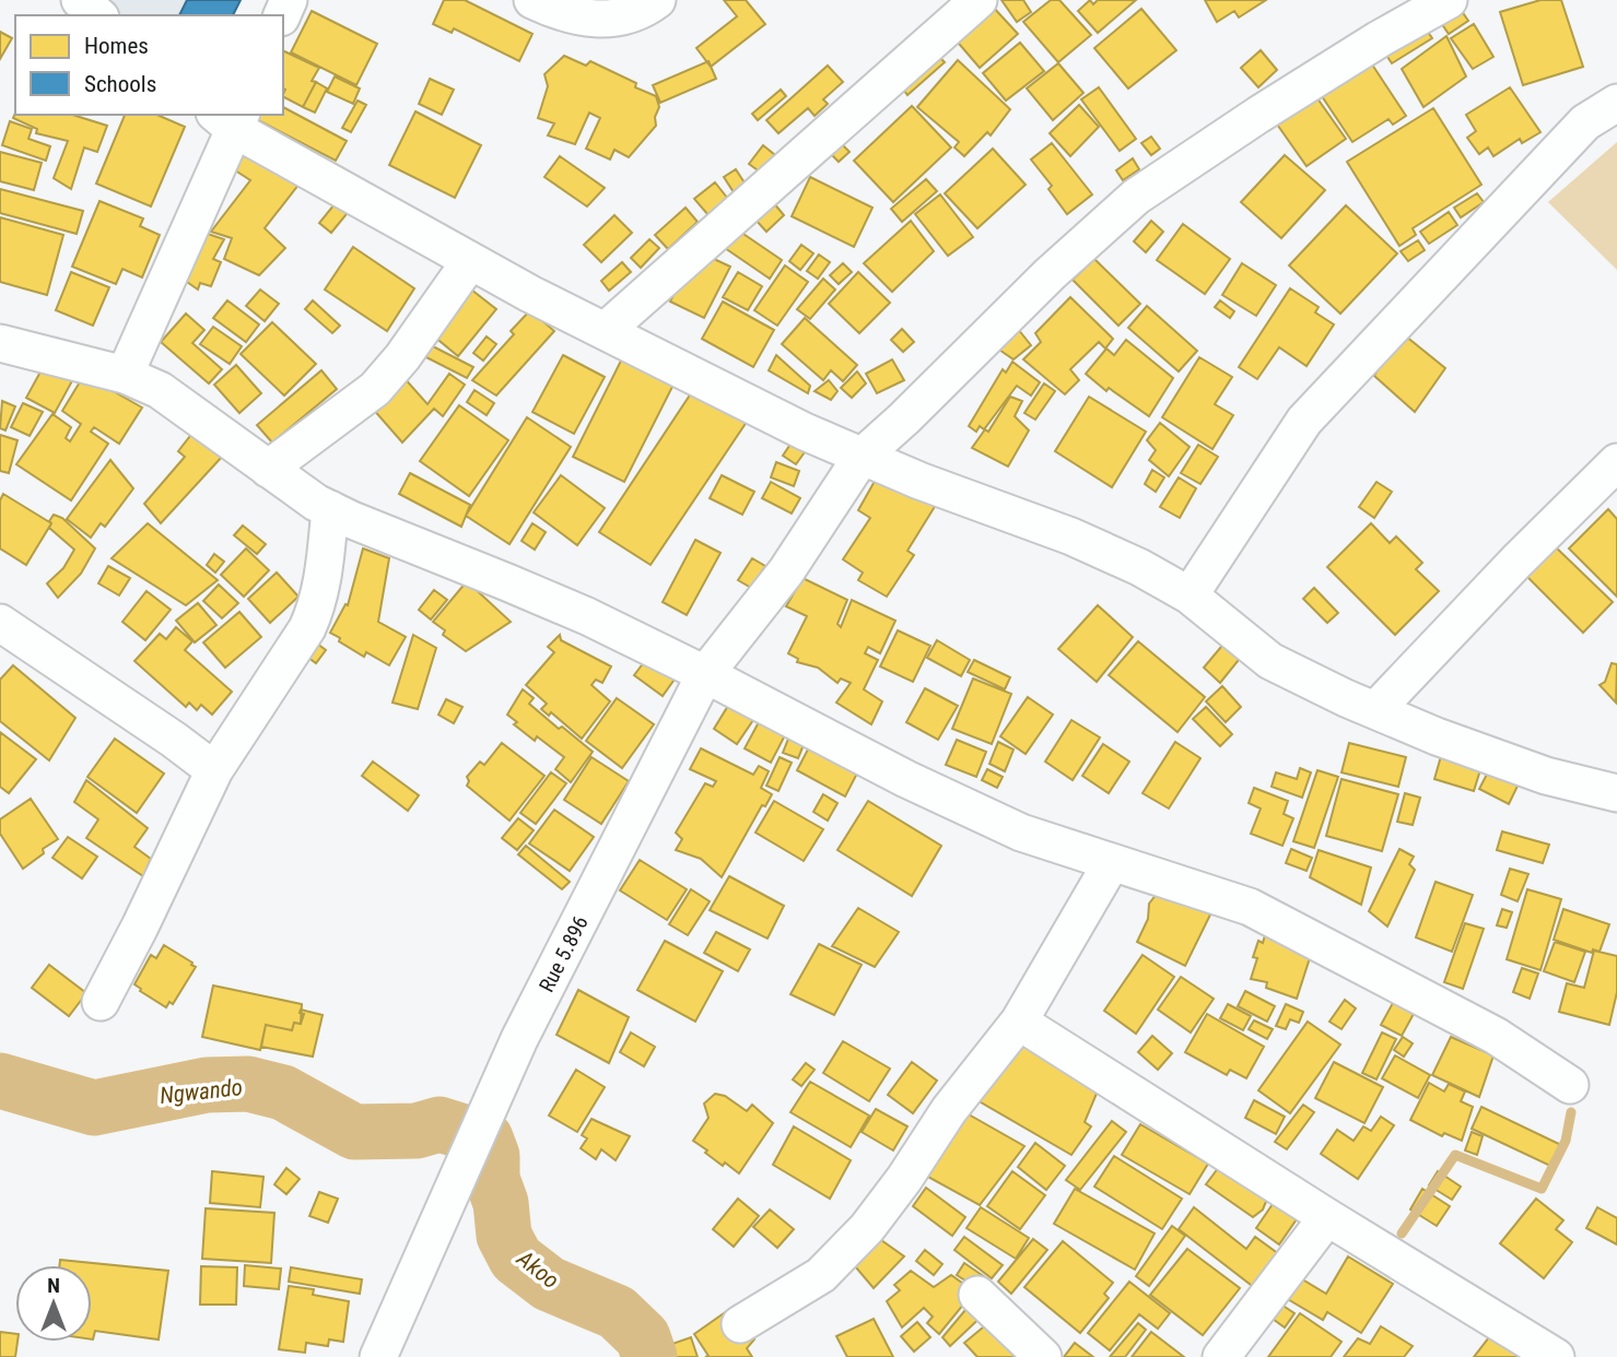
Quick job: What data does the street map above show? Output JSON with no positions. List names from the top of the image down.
{
  "streets": {
    "street": ["Rue 5.896"]
  },
  "water": ["Ngwando", "Akoo"],
  "legend": ["Homes", "Schools"],
  "north": "top"
}
